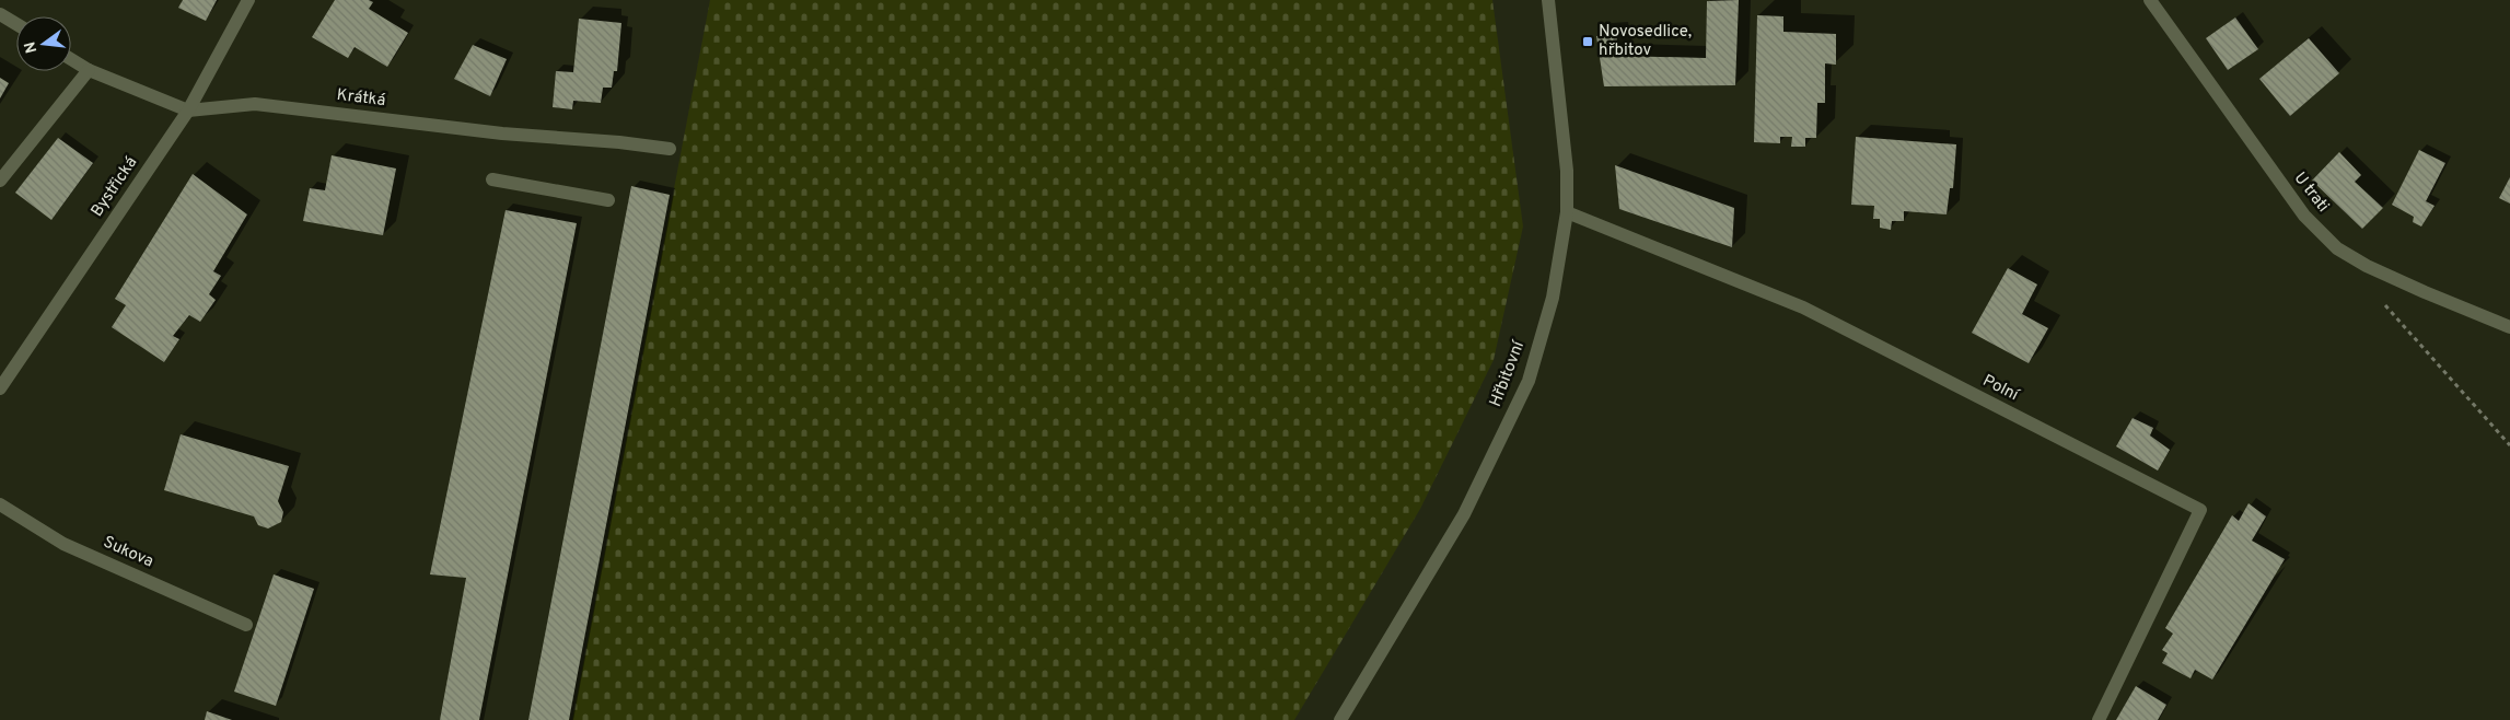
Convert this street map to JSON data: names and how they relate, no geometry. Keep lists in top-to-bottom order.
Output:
{
  "streets": {
    "street": [
      "Krátká",
      "Bystřická",
      "U trati",
      "Hřbitovní",
      "Polní",
      "Sukova"
    ]
  },
  "crossings": [
    ["Krátká", "Bystřická"],
    ["Hřbitovní", "Polní"]
  ],
  "places": {
    "transit": ["Novosedlice, hřbitov"]
  },
  "north": "left"
}
